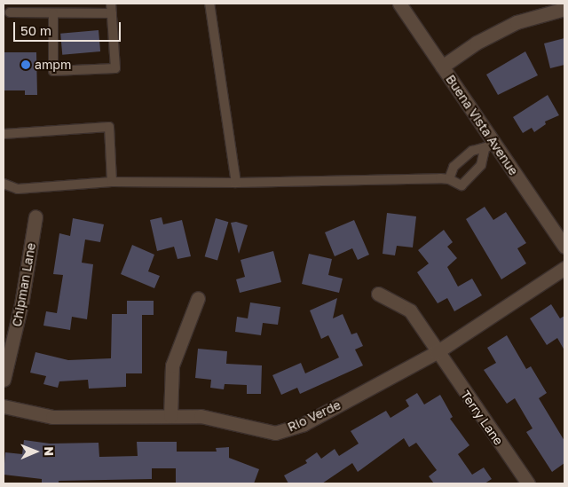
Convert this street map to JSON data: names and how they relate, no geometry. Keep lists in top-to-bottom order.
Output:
{
  "streets": {
    "street": [
      "Buena Vista Avenue",
      "Chipman Lane",
      "Rio Verde",
      "Terry Lane"
    ]
  },
  "crossings": [
    ["Rio Verde", "Terry Lane"]
  ],
  "places": ["ampm"],
  "scale_bar": "50 m",
  "north": "right"
}
